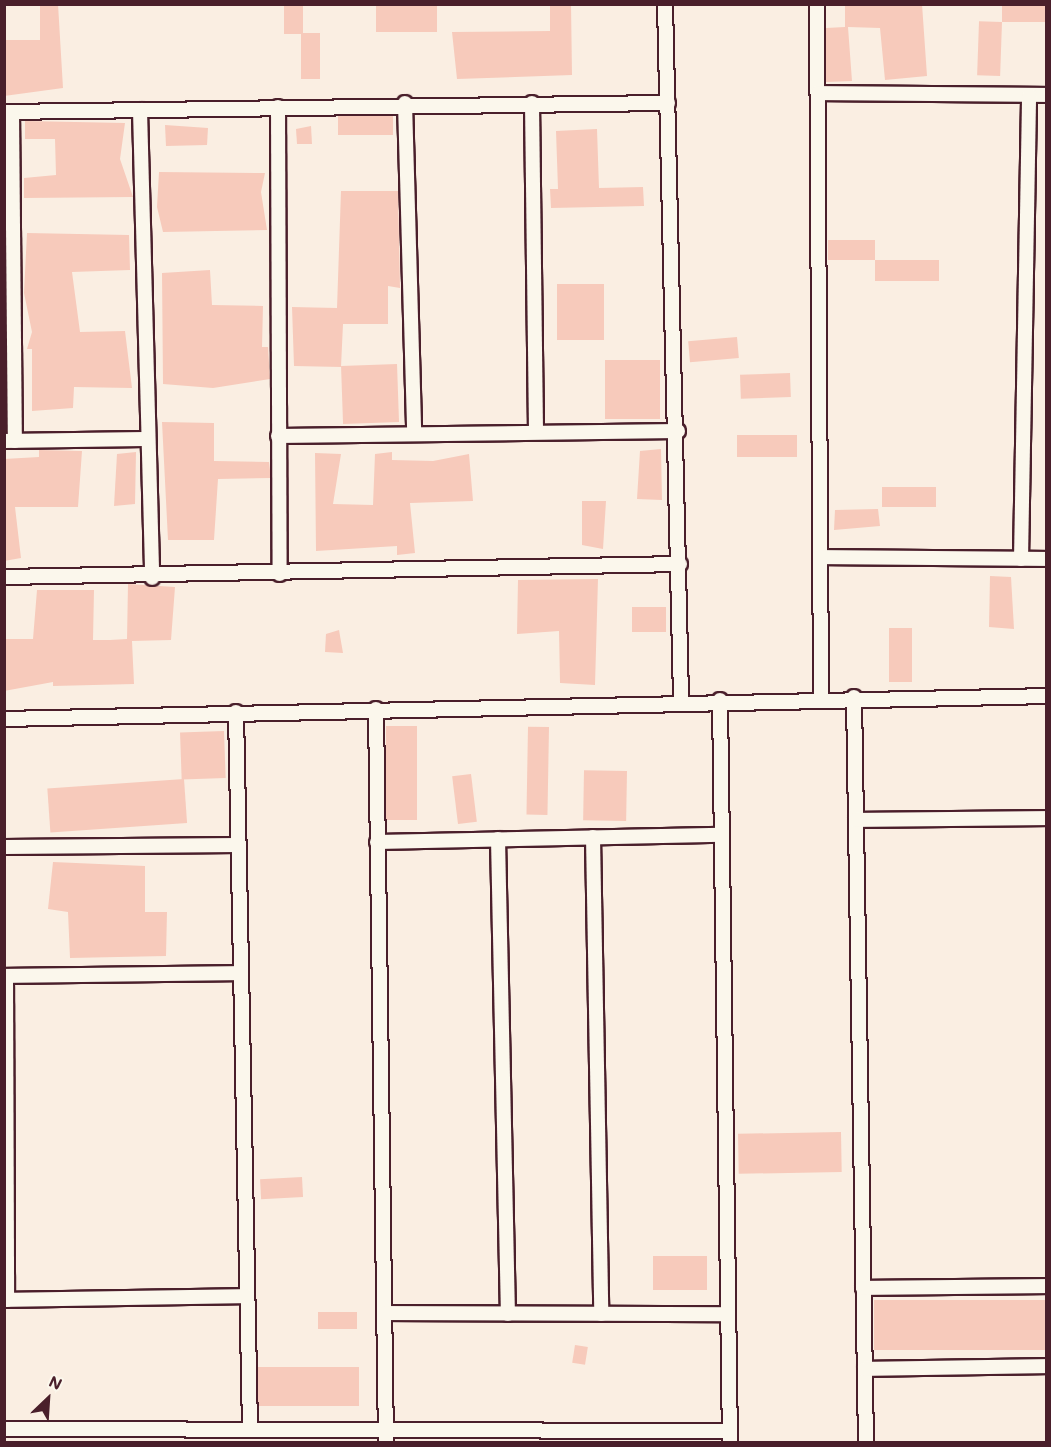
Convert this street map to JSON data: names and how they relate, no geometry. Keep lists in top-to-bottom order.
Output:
{
  "north": "top right"
}
